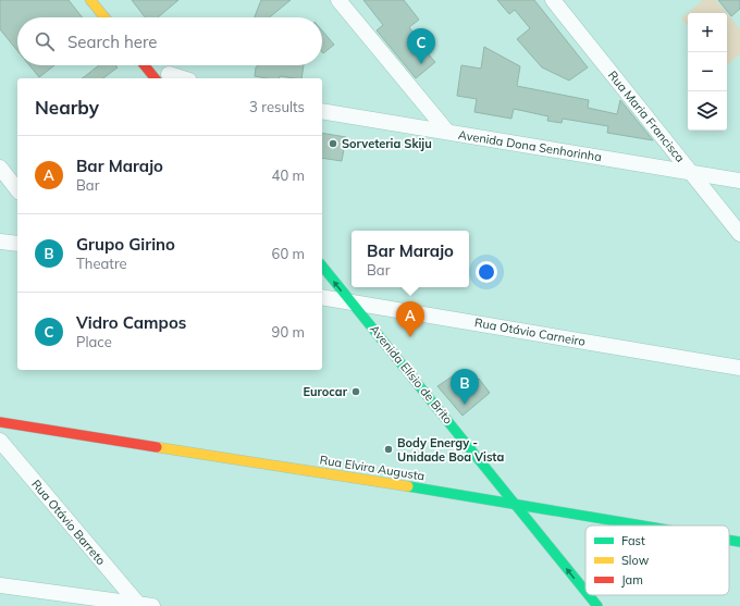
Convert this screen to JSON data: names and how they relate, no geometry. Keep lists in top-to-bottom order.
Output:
{
  "streets": {
    "street": [
      "Rua Maria Francisca",
      "Avenida Dona Senhorinha",
      "Rua Otávio Carneiro",
      "Avenida Elísio de Brito",
      "Rua Elvira Augusta",
      "Rua Otávio Barreto"
    ]
  },
  "crossings": [
    ["Rua Maria Francisca", "Avenida Dona Senhorinha"],
    ["Rua Otávio Carneiro", "Avenida Elísio de Brito"],
    ["Avenida Elísio de Brito", "Rua Elvira Augusta"]
  ],
  "one_way": ["Avenida Elísio de Brito"],
  "places": ["Sorveteria Skiju", "Eurocar", "Body Energy - Unidade Boa Vista"],
  "legend": ["Fast", "Slow", "Jam"],
  "page": {
    "map_buttons": ["+", "−"],
    "search": "Search here",
    "pins": ["C", "A", "B"],
    "heading": ["Nearby", "3 results"],
    "list": [
      {
        "mark": "A",
        "name": "Bar Marajo",
        "note": "Bar",
        "value": "40 m"
      },
      {
        "mark": "B",
        "name": "Grupo Girino",
        "note": "Theatre",
        "value": "60 m"
      },
      {
        "mark": "C",
        "name": "Vidro Campos",
        "note": "Place",
        "value": "90 m"
      }
    ],
    "popup": ["Bar Marajo", "Bar"]
  }
}
